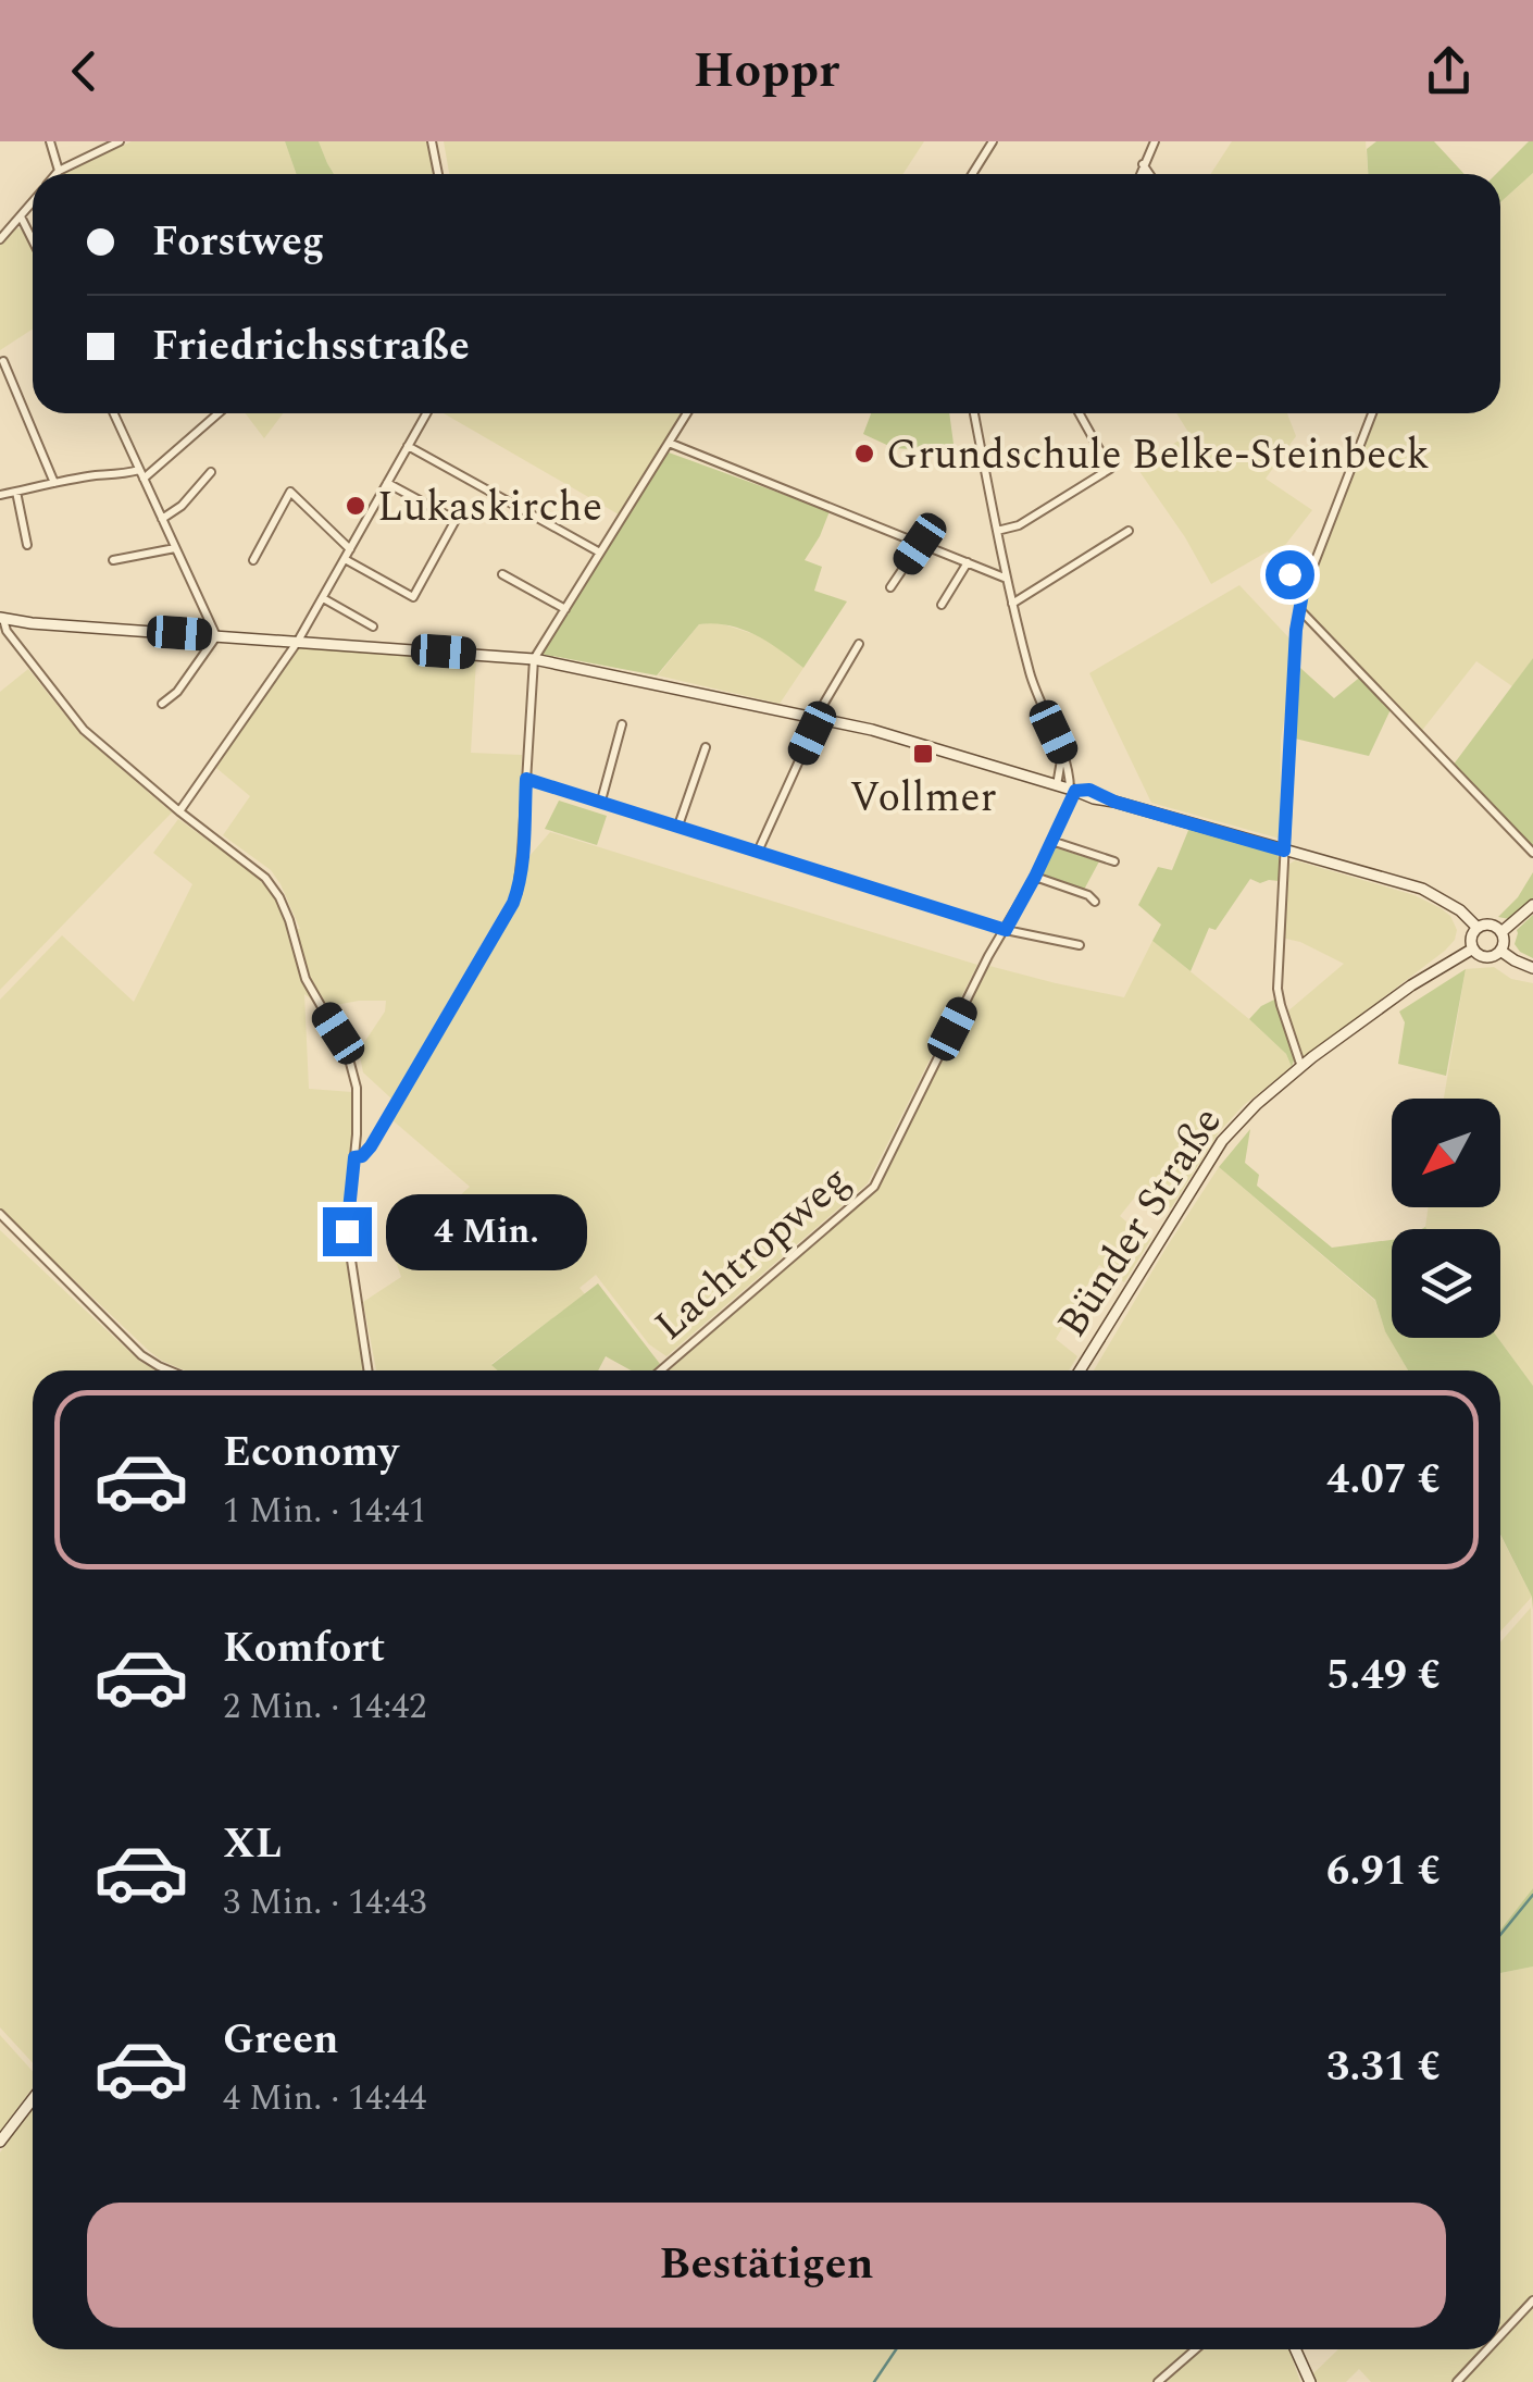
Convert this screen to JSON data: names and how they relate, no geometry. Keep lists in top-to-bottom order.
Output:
{
  "streets": {
    "street": ["Bünder Straße", "Lachtropweg"]
  },
  "places": {
    "other": ["Grundschule Belke-Steinbeck", "Lukaskirche"],
    "transit": ["Vollmer"]
  },
  "north": "bottom left",
  "page": {
    "header": "Hoppr",
    "banner": ["Forstweg", "Friedrichsstraße"],
    "bubble": "4 Min.",
    "list": [
      {
        "name": "Economy",
        "note": "1 Min. · 14:41",
        "value": "4.07 €"
      },
      {
        "name": "Komfort",
        "note": "2 Min. · 14:42",
        "value": "5.49 €"
      },
      {
        "name": "XL",
        "note": "3 Min. · 14:43",
        "value": "6.91 €"
      },
      {
        "name": "Green",
        "note": "4 Min. · 14:44",
        "value": "3.31 €"
      }
    ],
    "buttons": "Bestätigen"
  }
}
